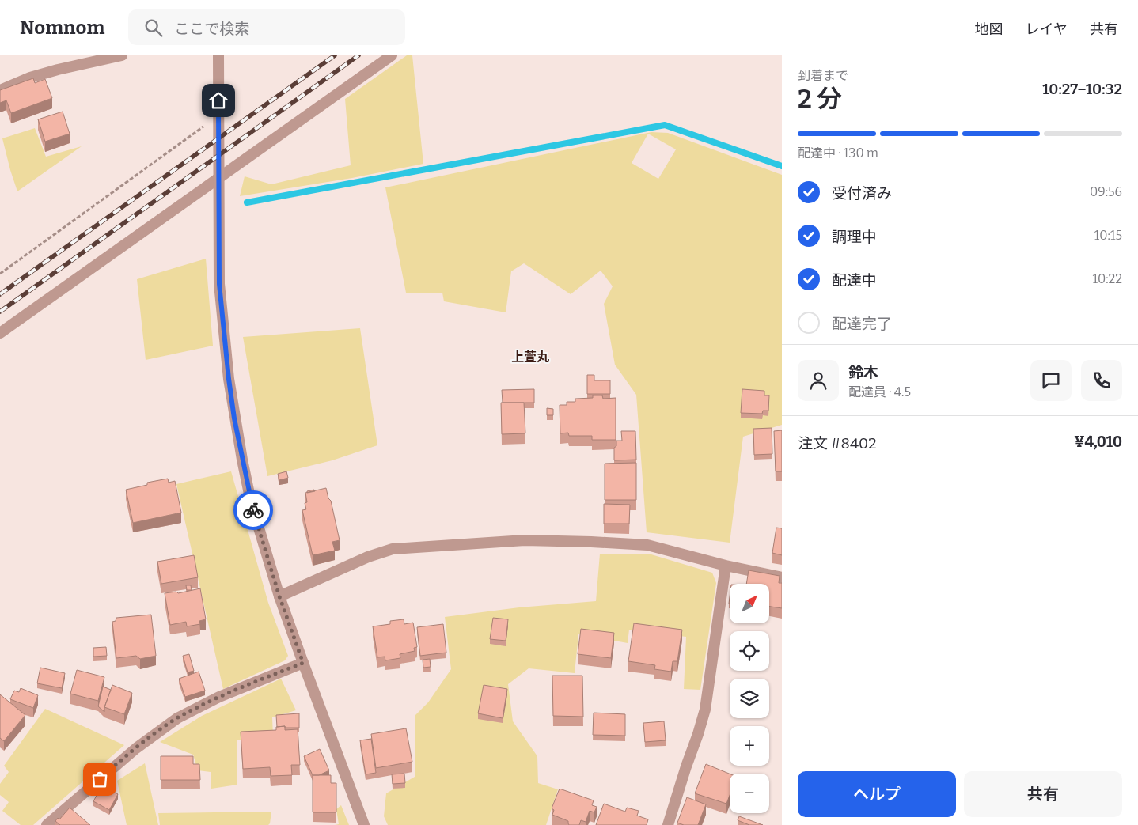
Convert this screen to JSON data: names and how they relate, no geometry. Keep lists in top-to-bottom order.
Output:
{
  "districts": ["上萱丸"],
  "north": "top right",
  "page": {
    "header": "Nomnom",
    "search": "ここで検索",
    "nav": ["地図", "レイヤ", "共有"],
    "heading": ["2 分", "到着まで", "10:27–10:32"],
    "panel": [
      "鈴木",
      "配達員 · 4.5",
      "注文 #8402",
      "¥4,010"
    ],
    "bar": "配達中 · 130 m",
    "list": [
      ["受付済み", "09:56"],
      ["調理中", "10:15"],
      ["配達中", "10:22"],
      "配達完了"
    ],
    "map_buttons": ["+", "−"],
    "buttons": ["ヘルプ", "共有"]
  }
}
